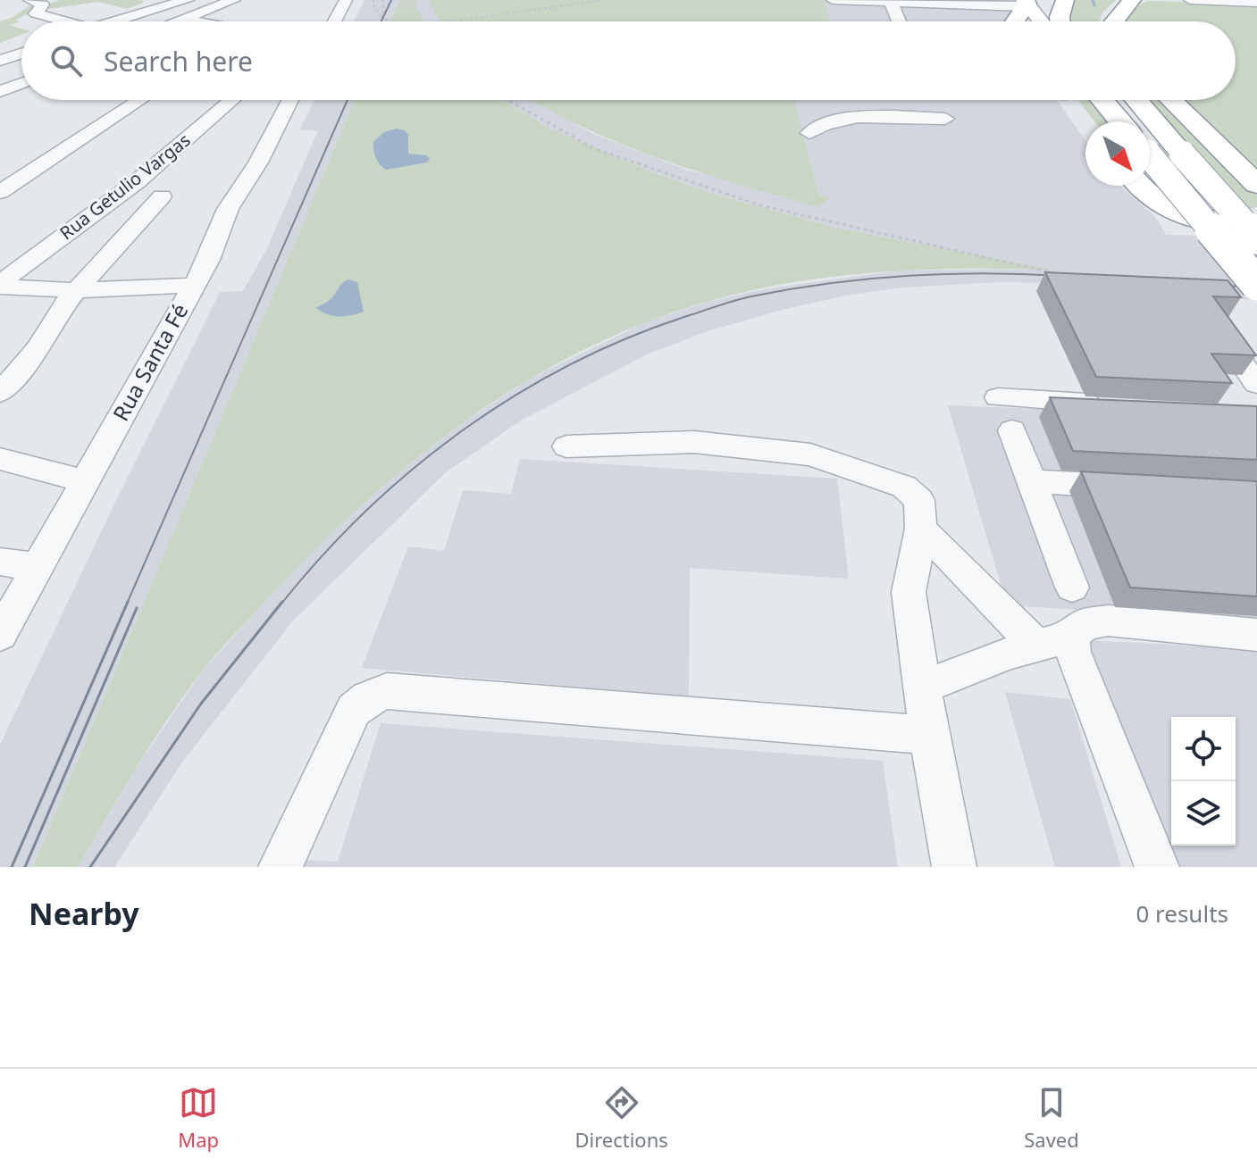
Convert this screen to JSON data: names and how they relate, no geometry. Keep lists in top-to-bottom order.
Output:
{
  "streets": {
    "street": ["Rua Getulio Vargas", "Rua Santa Fé"]
  },
  "north": "bottom right",
  "page": {
    "search": "Search here",
    "heading": ["Nearby", "0 results"],
    "nav": ["Map", "Directions", "Saved"]
  }
}
